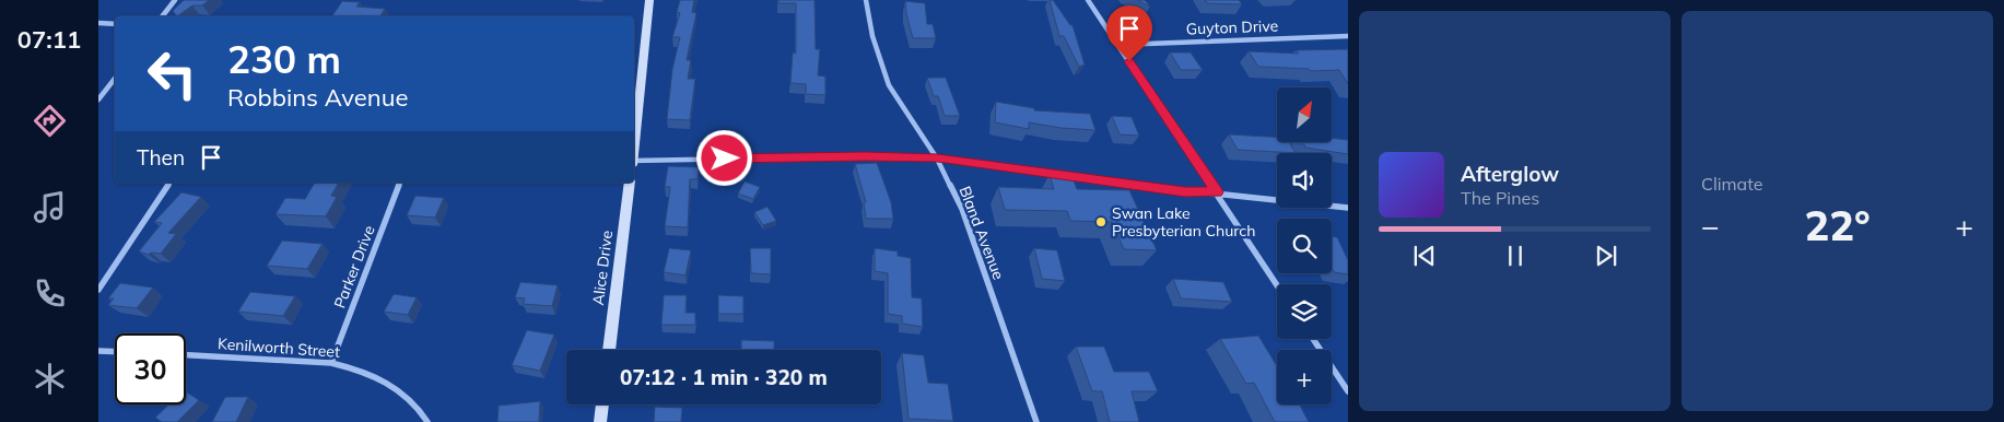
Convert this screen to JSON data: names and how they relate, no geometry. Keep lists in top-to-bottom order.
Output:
{
  "streets": {
    "main road": ["Alice Drive"],
    "street": [
      "Guyton Drive",
      "Bland Avenue",
      "Parker Drive",
      "Kenilworth Street"
    ]
  },
  "crossings": [
    ["Parker Drive", "Kenilworth Street"]
  ],
  "places": ["Swan Lake Presbyterian Church"],
  "north": "top right",
  "page": {
    "tabs": "07:11",
    "tile": "Climate",
    "turn": ["230 m", "Robbins Avenue"],
    "map_buttons": "+",
    "then": "Then",
    "song": ["Afterglow", "The Pines"],
    "heat": ["−", "22°", "+"],
    "limit": "30",
    "trip": "07:12 · 1 min · 320 m"
  }
}
